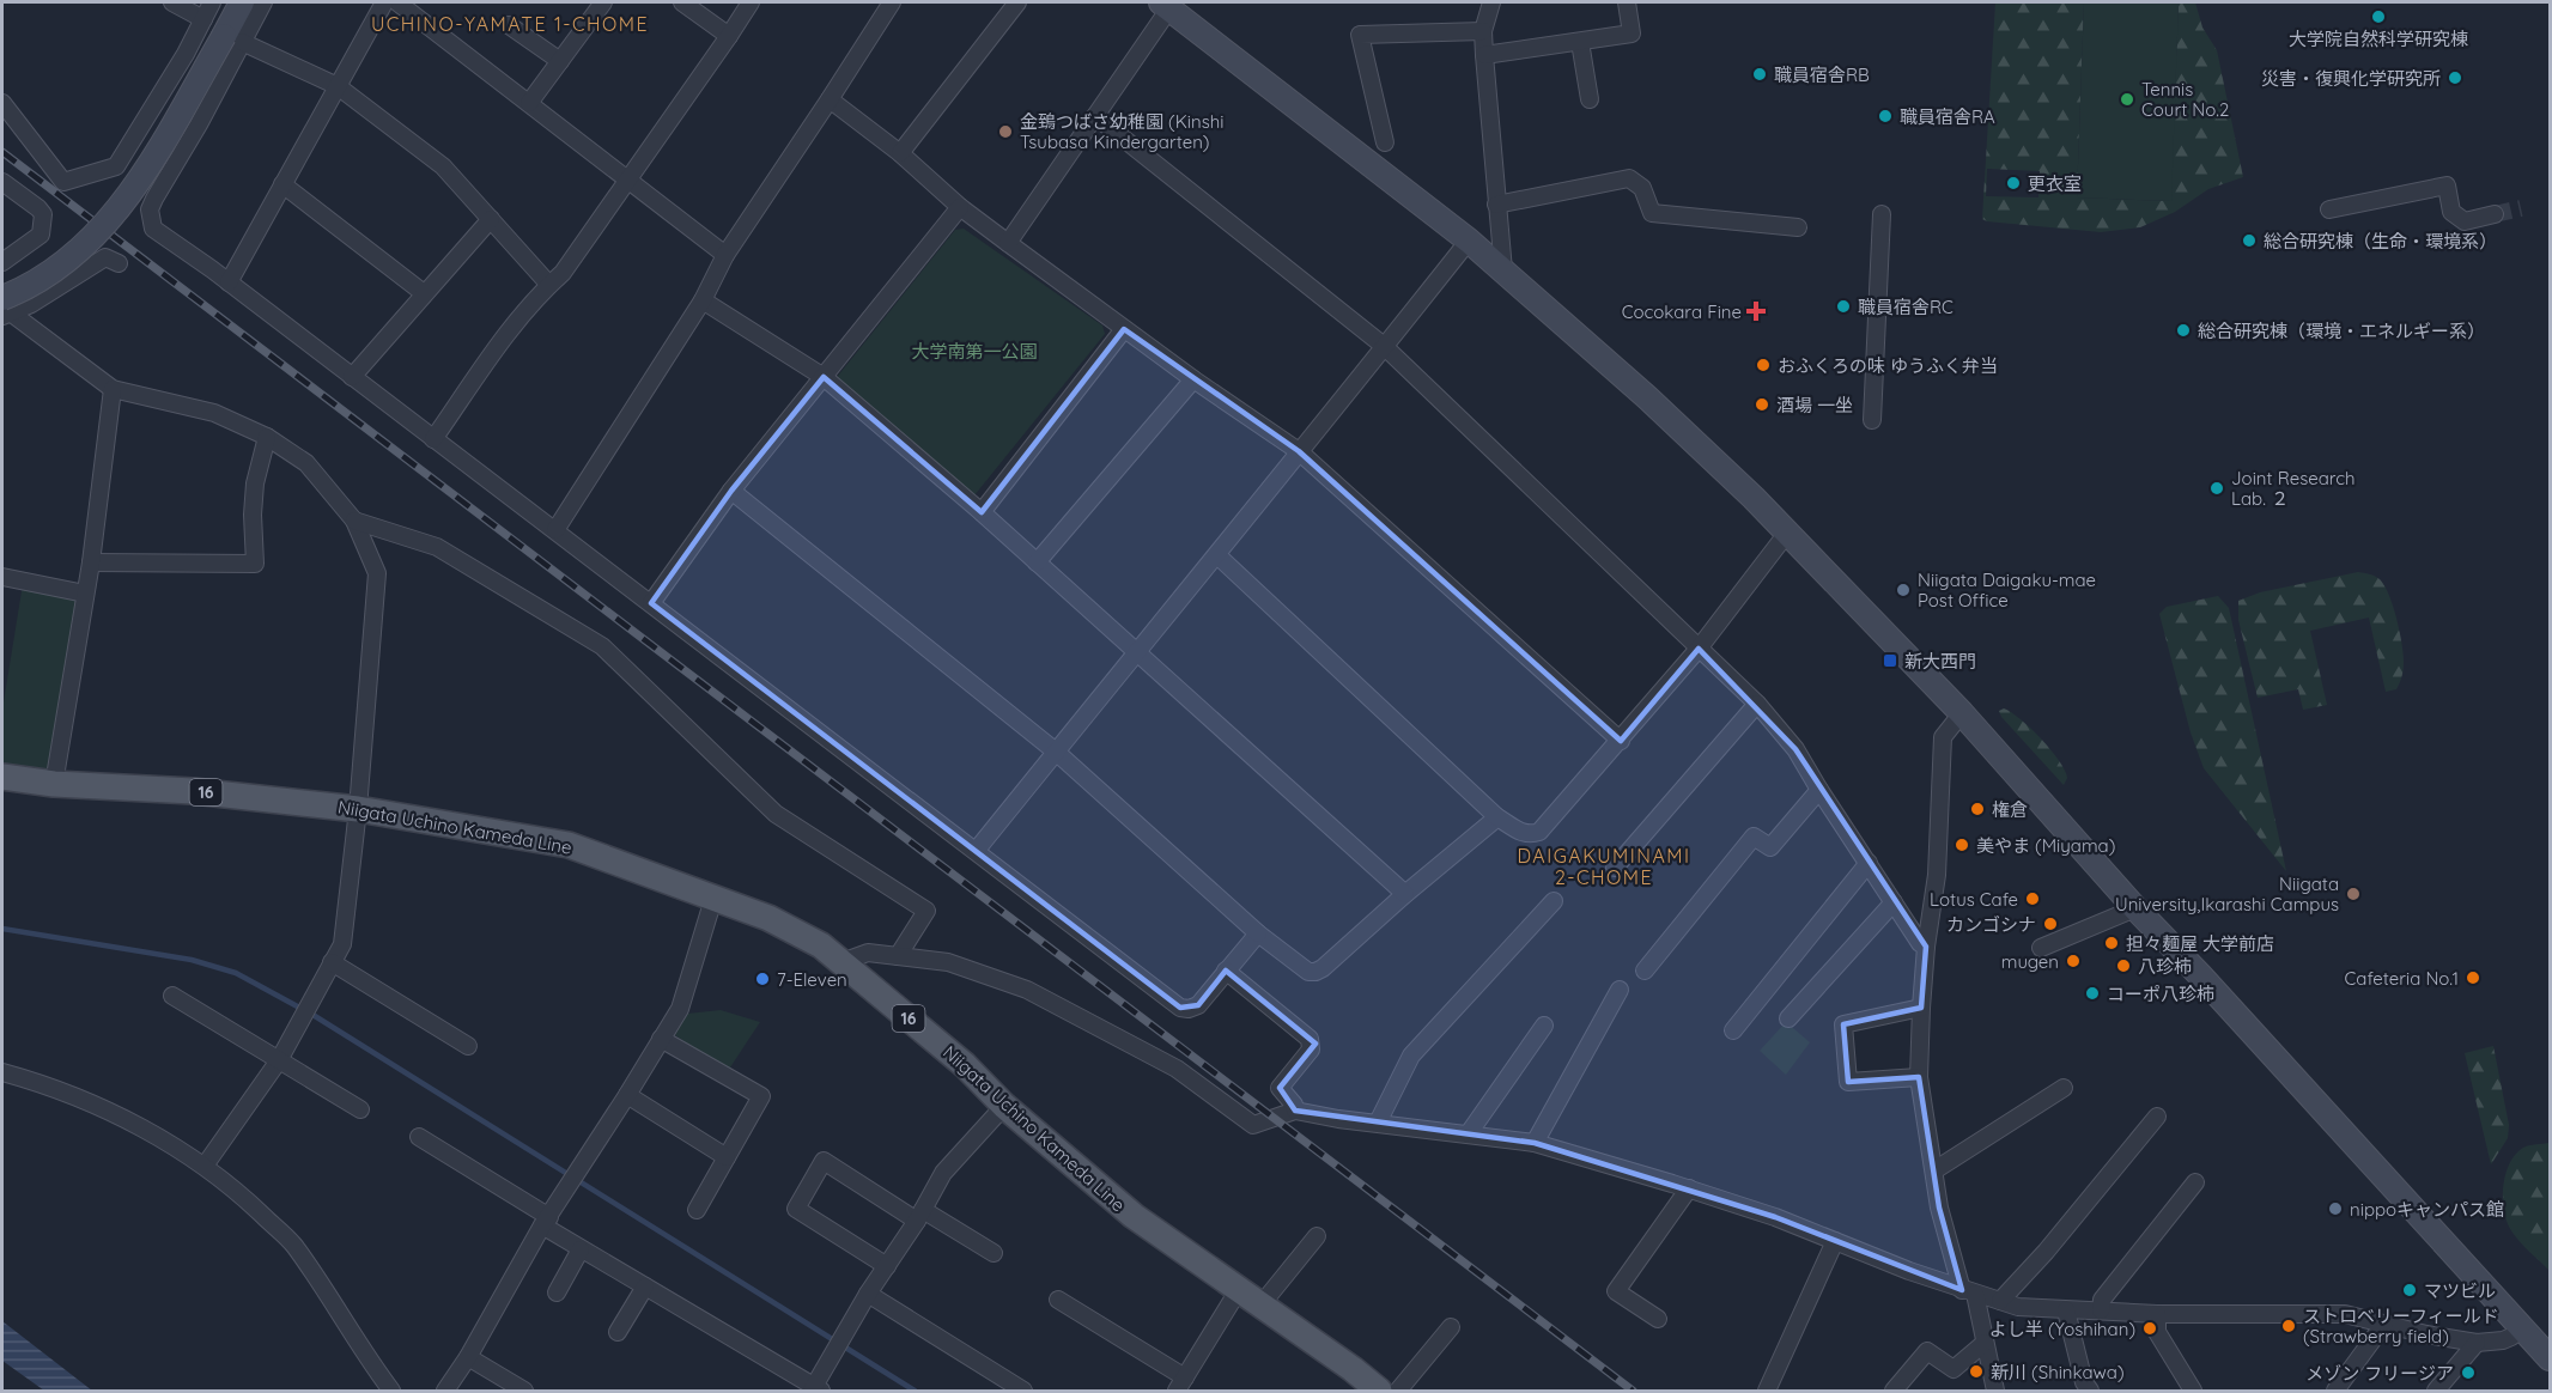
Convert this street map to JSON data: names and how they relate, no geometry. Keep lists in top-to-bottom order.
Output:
{
  "streets": {
    "main road": ["16", "Niigata Uchino Kameda Line"]
  },
  "districts": ["UCHINO-YAMATE 1-CHOME", "DAIGAKUMINAMI 2-CHOME"],
  "parks": ["大学南第一公園"],
  "places": {
    "other": [
      "大学院自然科学研究棟",
      "職員宿舎RB",
      "災害・復興化学研究所",
      "Tennis Court No.2",
      "職員宿舎RA",
      "金鵄つばさ幼稚園 (Kinshi Tsubasa Kindergarten)",
      "更衣室",
      "総合研究棟（生命・環境系）",
      "職員宿舎RC",
      "総合研究棟（環境・エネルギー系）",
      "おふくろの味 ゆうふく弁当",
      "酒場 一坐",
      "Joint Research Lab. ２",
      "Niigata Daigaku-mae Post Office",
      "権倉",
      "美やま (Miyama)",
      "Niigata University,Ikarashi Campus",
      "Lotus Cafe",
      "カンゴシナ",
      "担々麺屋 大学前店",
      "mugen",
      "八珍柿",
      "Cafeteria No.1",
      "7-Eleven",
      "コーポ八珍柿",
      "nippoキャンパス館",
      "マツビル",
      "ストロベリーフィールド (Strawberry field)",
      "よし半 (Yoshihan)",
      "新川 (Shinkawa)",
      "メゾン フリージア"
    ],
    "health": ["Cocokara Fine"],
    "transit": ["新大西門"]
  }
}
